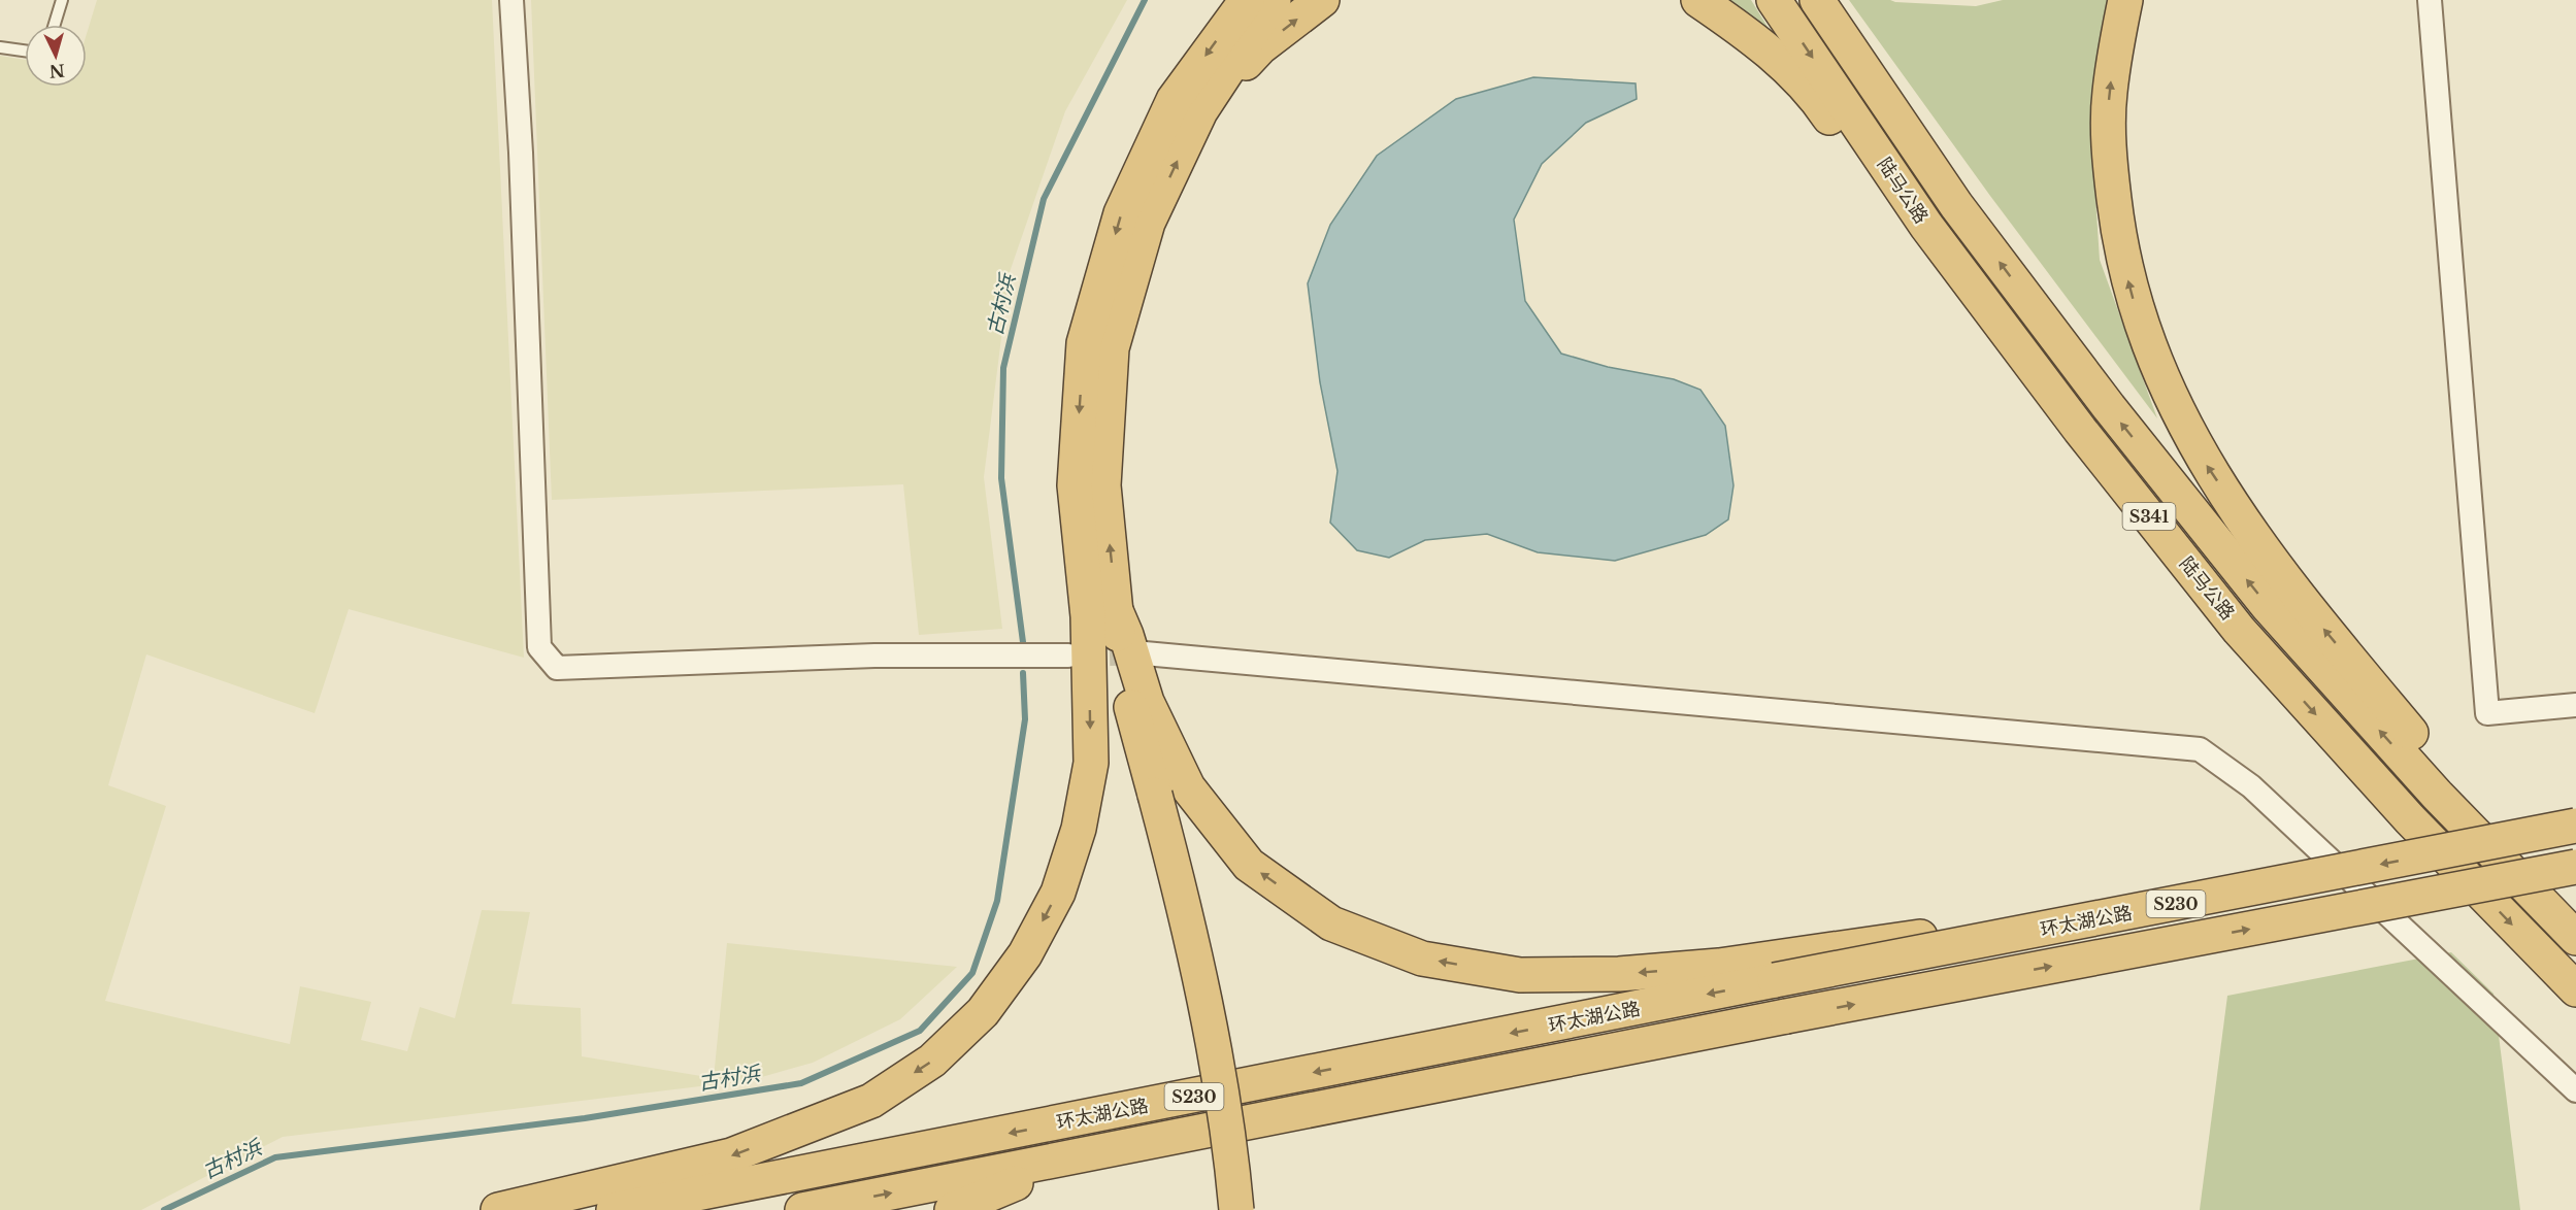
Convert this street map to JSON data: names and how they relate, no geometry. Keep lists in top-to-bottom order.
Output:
{
  "streets": {
    "highway": [
      "陆马公路",
      "S341",
      "S230",
      "环太湖公路"
    ]
  },
  "water": ["古村浜"],
  "north": "bottom"
}
